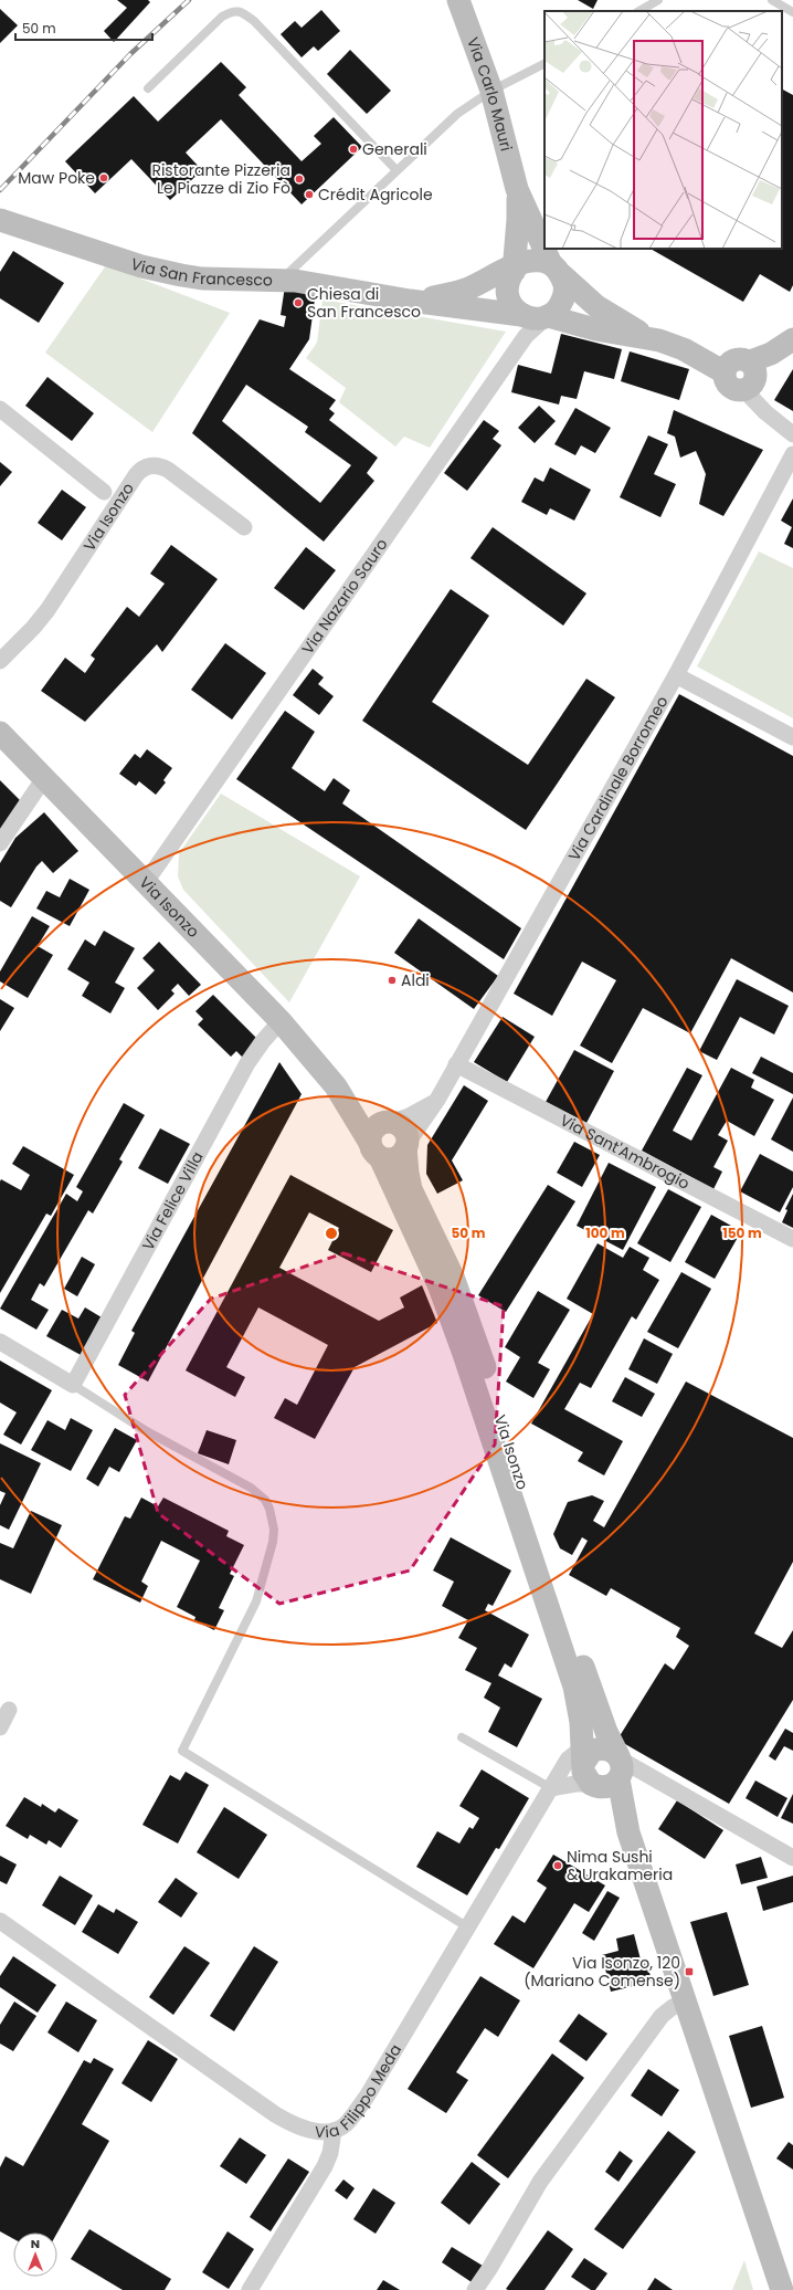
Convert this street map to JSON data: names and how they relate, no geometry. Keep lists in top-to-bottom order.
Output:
{
  "streets": {
    "street": [
      "Via Carlo Mauri",
      "Via San Francesco",
      "Via Isonzo",
      "Via Nazario Sauro",
      "Via Cardinale Borromeo",
      "Via Sant'Ambrogio",
      "Via Felice Villa",
      "Via Filippo Meda"
    ]
  },
  "crossings": [
    ["Via Carlo Mauri", "Via San Francesco"],
    ["Via Carlo Mauri", "Via Nazario Sauro"],
    ["Via San Francesco", "Via Nazario Sauro"],
    ["Via Isonzo", "Via Nazario Sauro"],
    ["Via Isonzo", "Via Cardinale Borromeo"],
    ["Via Isonzo", "Via Felice Villa"],
    ["Via Isonzo", "Via Filippo Meda"],
    ["Via Cardinale Borromeo", "Via Sant'Ambrogio"]
  ],
  "places": {
    "other": [
      "Generali",
      "Maw Poke",
      "Ristorante Pizzeria Le Piazze di Zio Fò",
      "Crédit Agricole",
      "Chiesa di San Francesco",
      "Aldi",
      "Nima Sushi & Urakameria"
    ],
    "transit": ["Via Isonzo, 120 (Mariano Comense)"]
  },
  "scale_bar": "50 m",
  "north": "top",
  "rings": ["50 m", "100 m", "150 m"]
}
